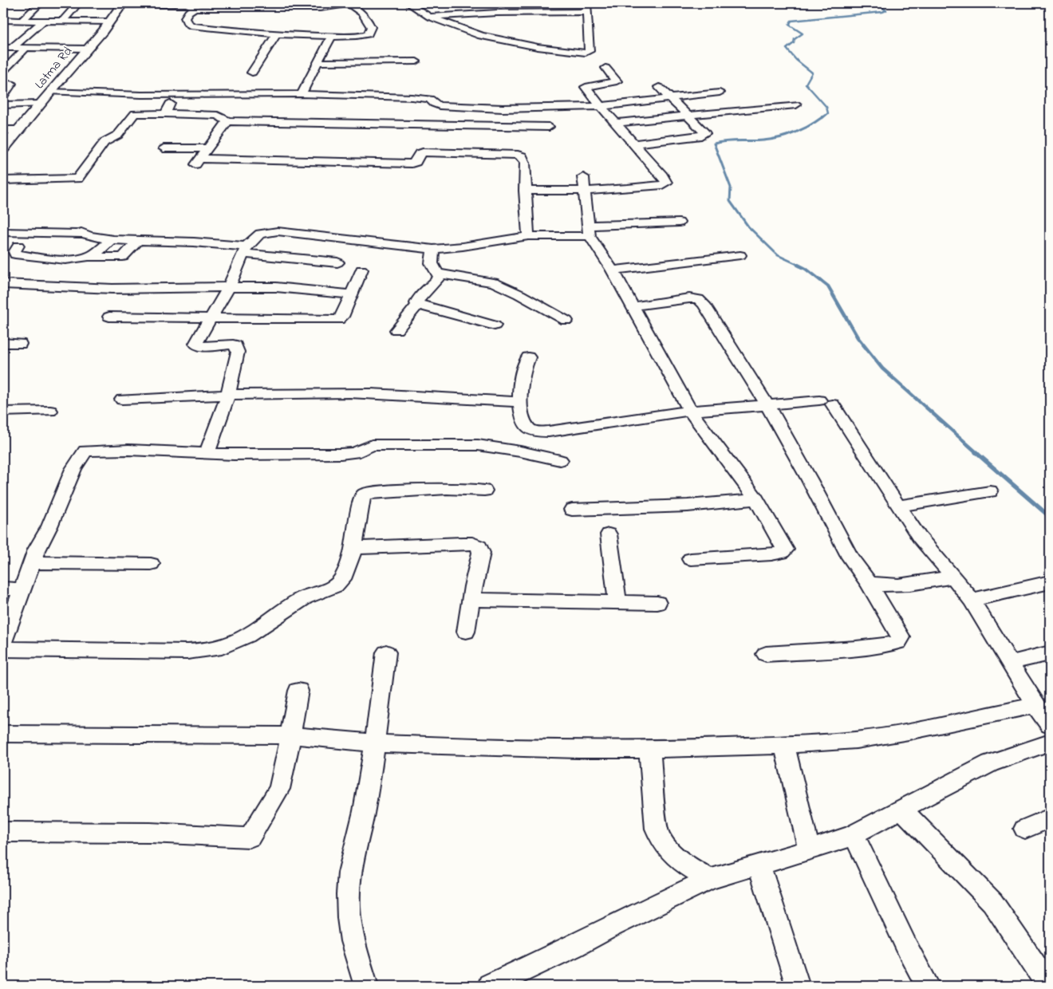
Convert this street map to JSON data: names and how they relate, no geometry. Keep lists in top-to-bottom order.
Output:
{
  "streets": {
    "street": ["Latma Rd"]
  }
}
